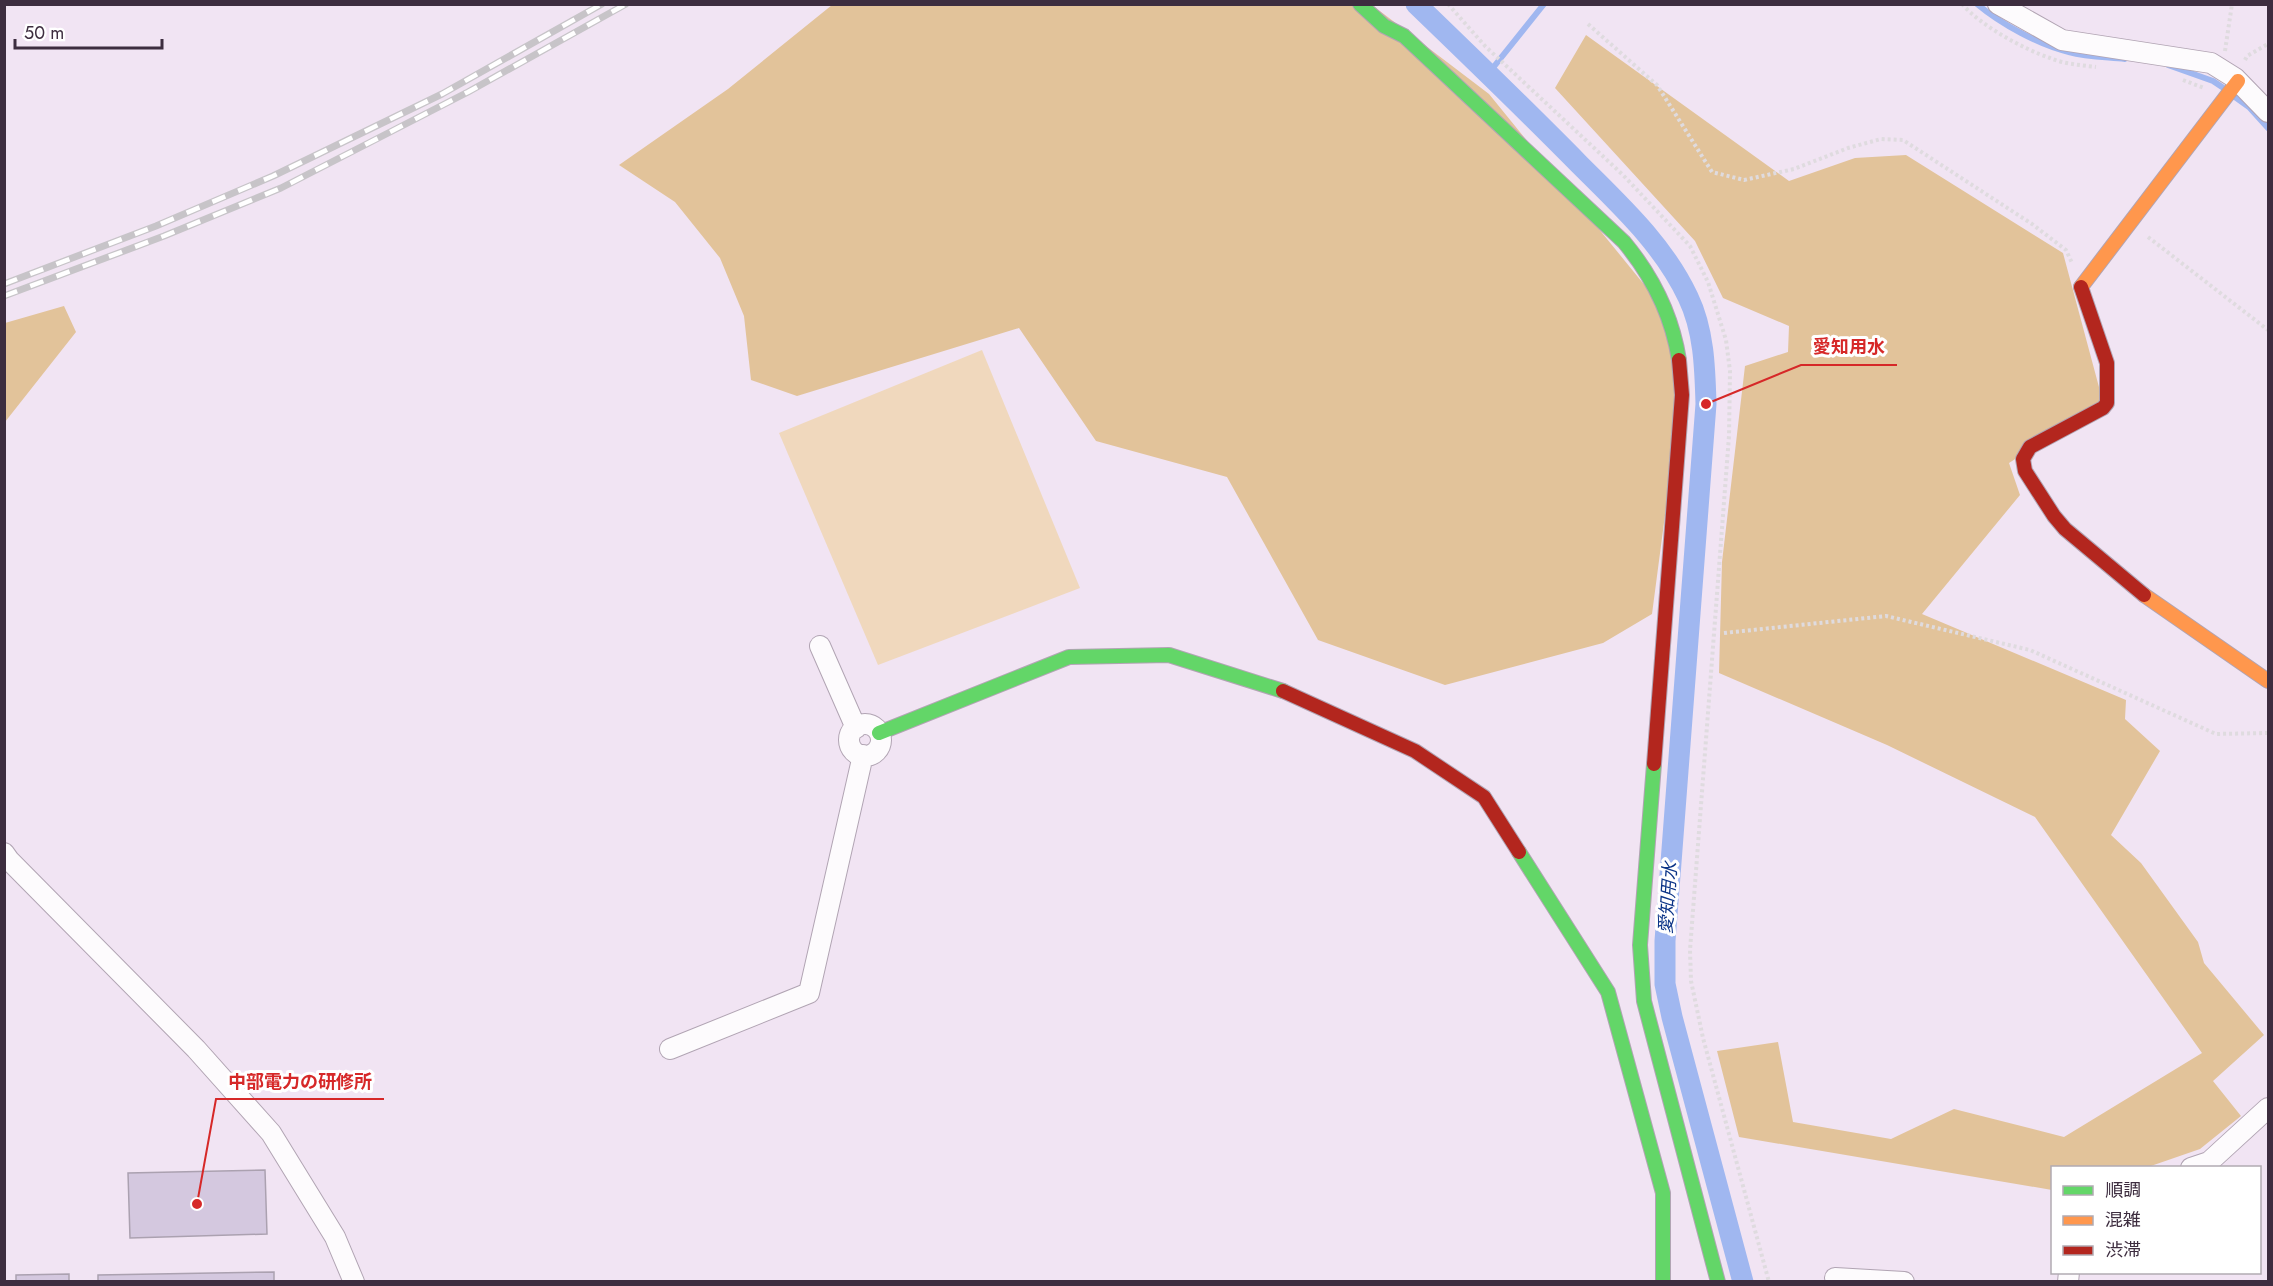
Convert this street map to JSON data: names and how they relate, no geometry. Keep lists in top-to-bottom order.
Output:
{
  "water": ["愛知用水"],
  "places": ["愛知用水", "中部電力の研修所"],
  "legend": ["順調", "混雑", "渋滞"],
  "scale_bar": "50 m"
}
